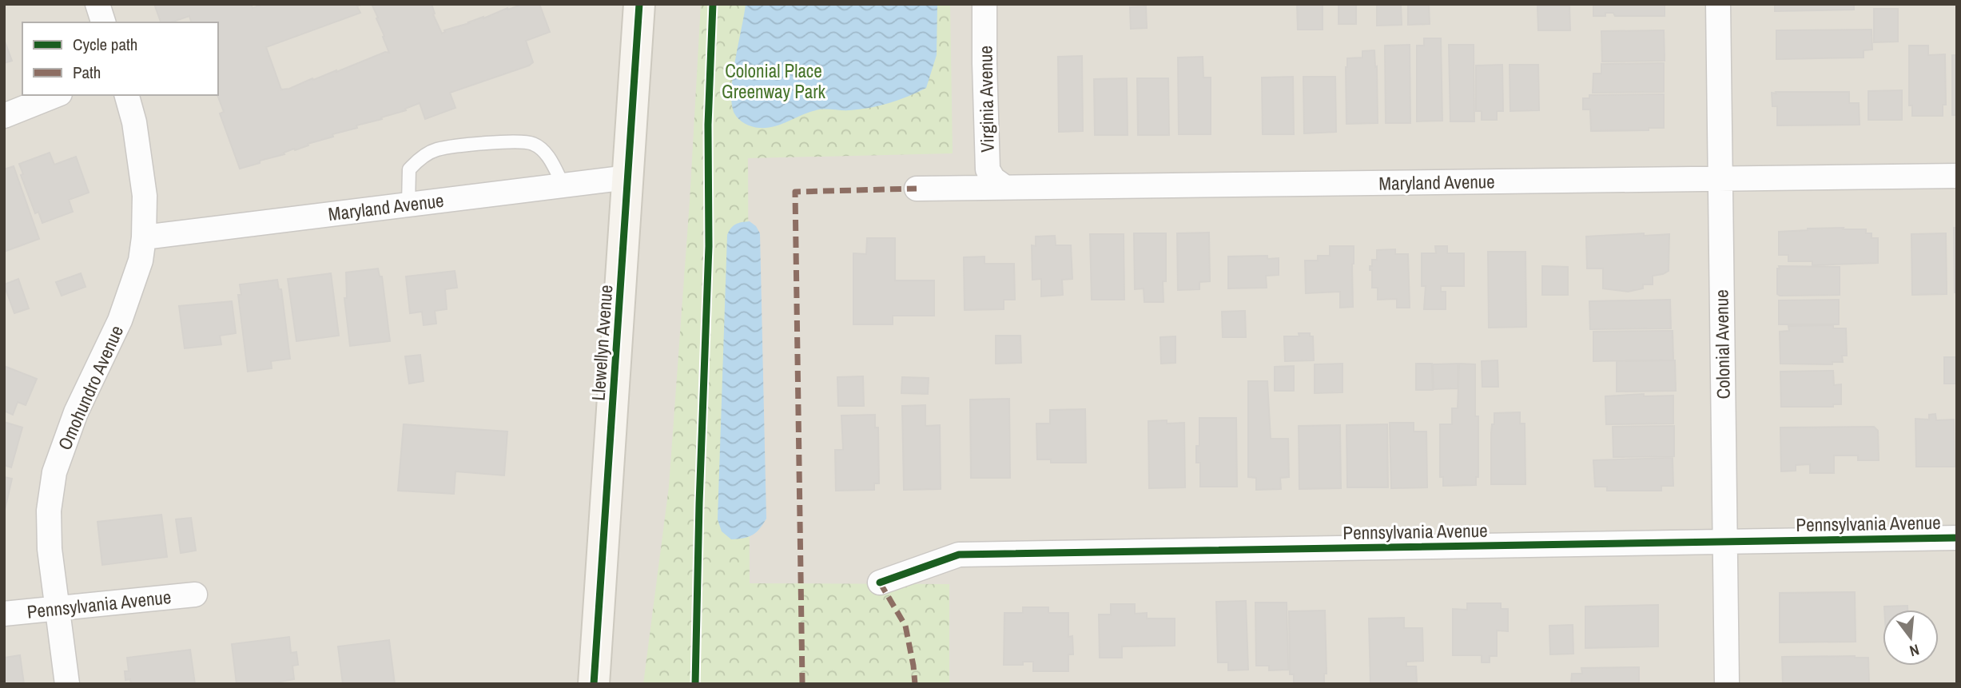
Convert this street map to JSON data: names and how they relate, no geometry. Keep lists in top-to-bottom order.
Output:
{
  "streets": {
    "street": [
      "Virginia Avenue",
      "Maryland Avenue",
      "Llewellyn Avenue",
      "Colonial Avenue",
      "Omohundro Avenue",
      "Pennsylvania Avenue"
    ]
  },
  "crossings": [
    ["Virginia Avenue", "Maryland Avenue"],
    ["Maryland Avenue", "Llewellyn Avenue"],
    ["Maryland Avenue", "Colonial Avenue"],
    ["Maryland Avenue", "Omohundro Avenue"],
    ["Colonial Avenue", "Pennsylvania Avenue"],
    ["Omohundro Avenue", "Pennsylvania Avenue"]
  ],
  "parks": ["Colonial Place Greenway Park"],
  "legend": ["Cycle path", "Path"],
  "north": "bottom"
}
